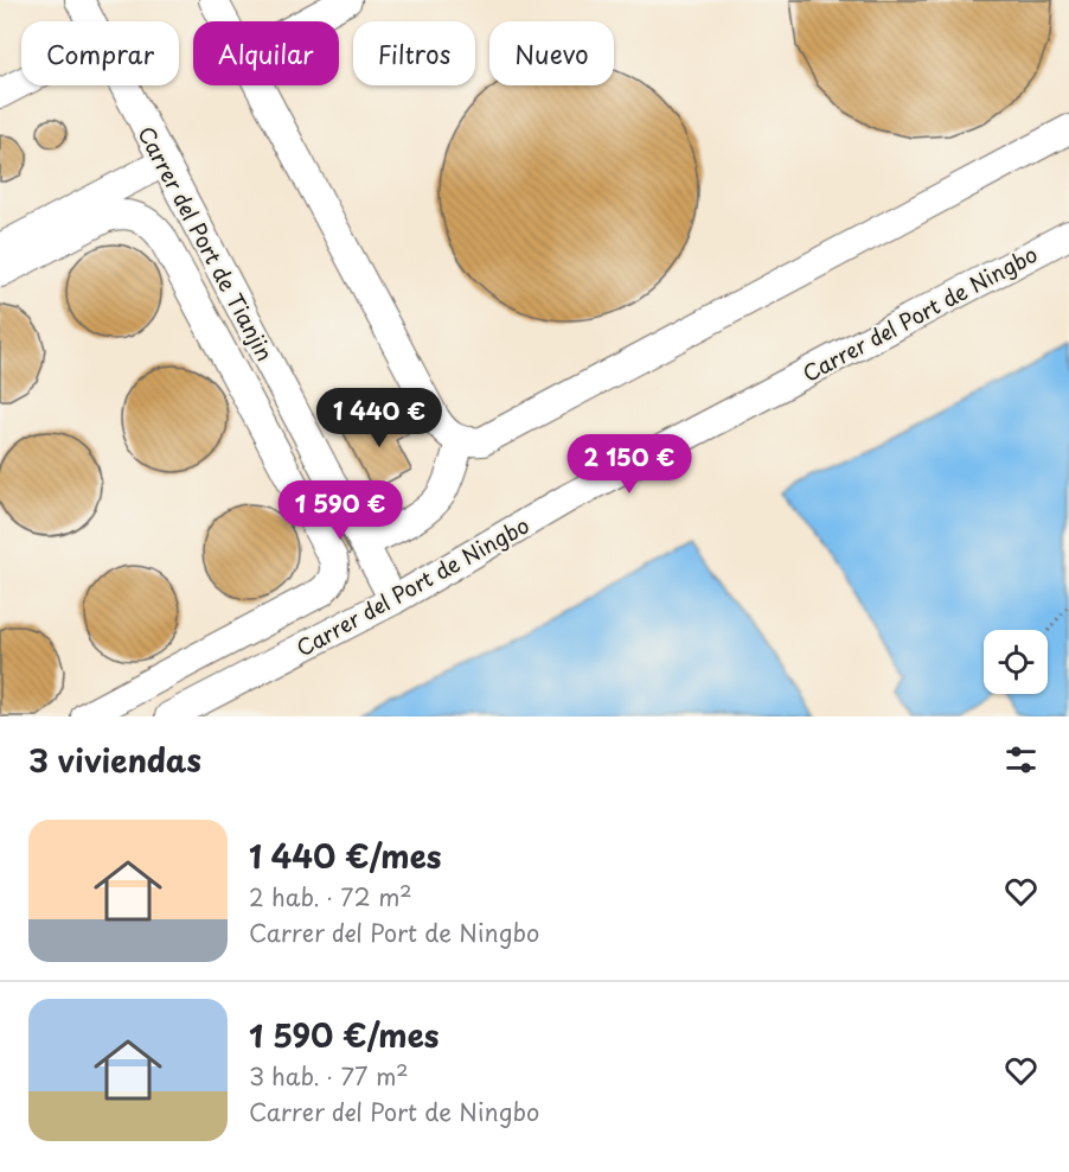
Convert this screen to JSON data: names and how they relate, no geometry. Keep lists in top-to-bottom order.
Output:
{
  "streets": {
    "street": ["Carrer del Port de Tianjin", "Carrer del Port de Ningbo"]
  },
  "crossings": [
    ["Carrer del Port de Tianjin", "Carrer del Port de Ningbo"]
  ],
  "page": {
    "chip": [
      "Comprar",
      "Alquilar",
      "Filtros",
      "Nuevo"
    ],
    "price": ["1 440 €", "2 150 €", "1 590 €"],
    "heading": "3 viviendas",
    "list": [
      {
        "name": "1 440 €/mes",
        "note": "2 hab. · 72 m² · Carrer del Port de Ningbo"
      },
      {
        "name": "1 590 €/mes",
        "note": "3 hab. · 77 m² · Carrer del Port de Ningbo"
      }
    ]
  }
}
